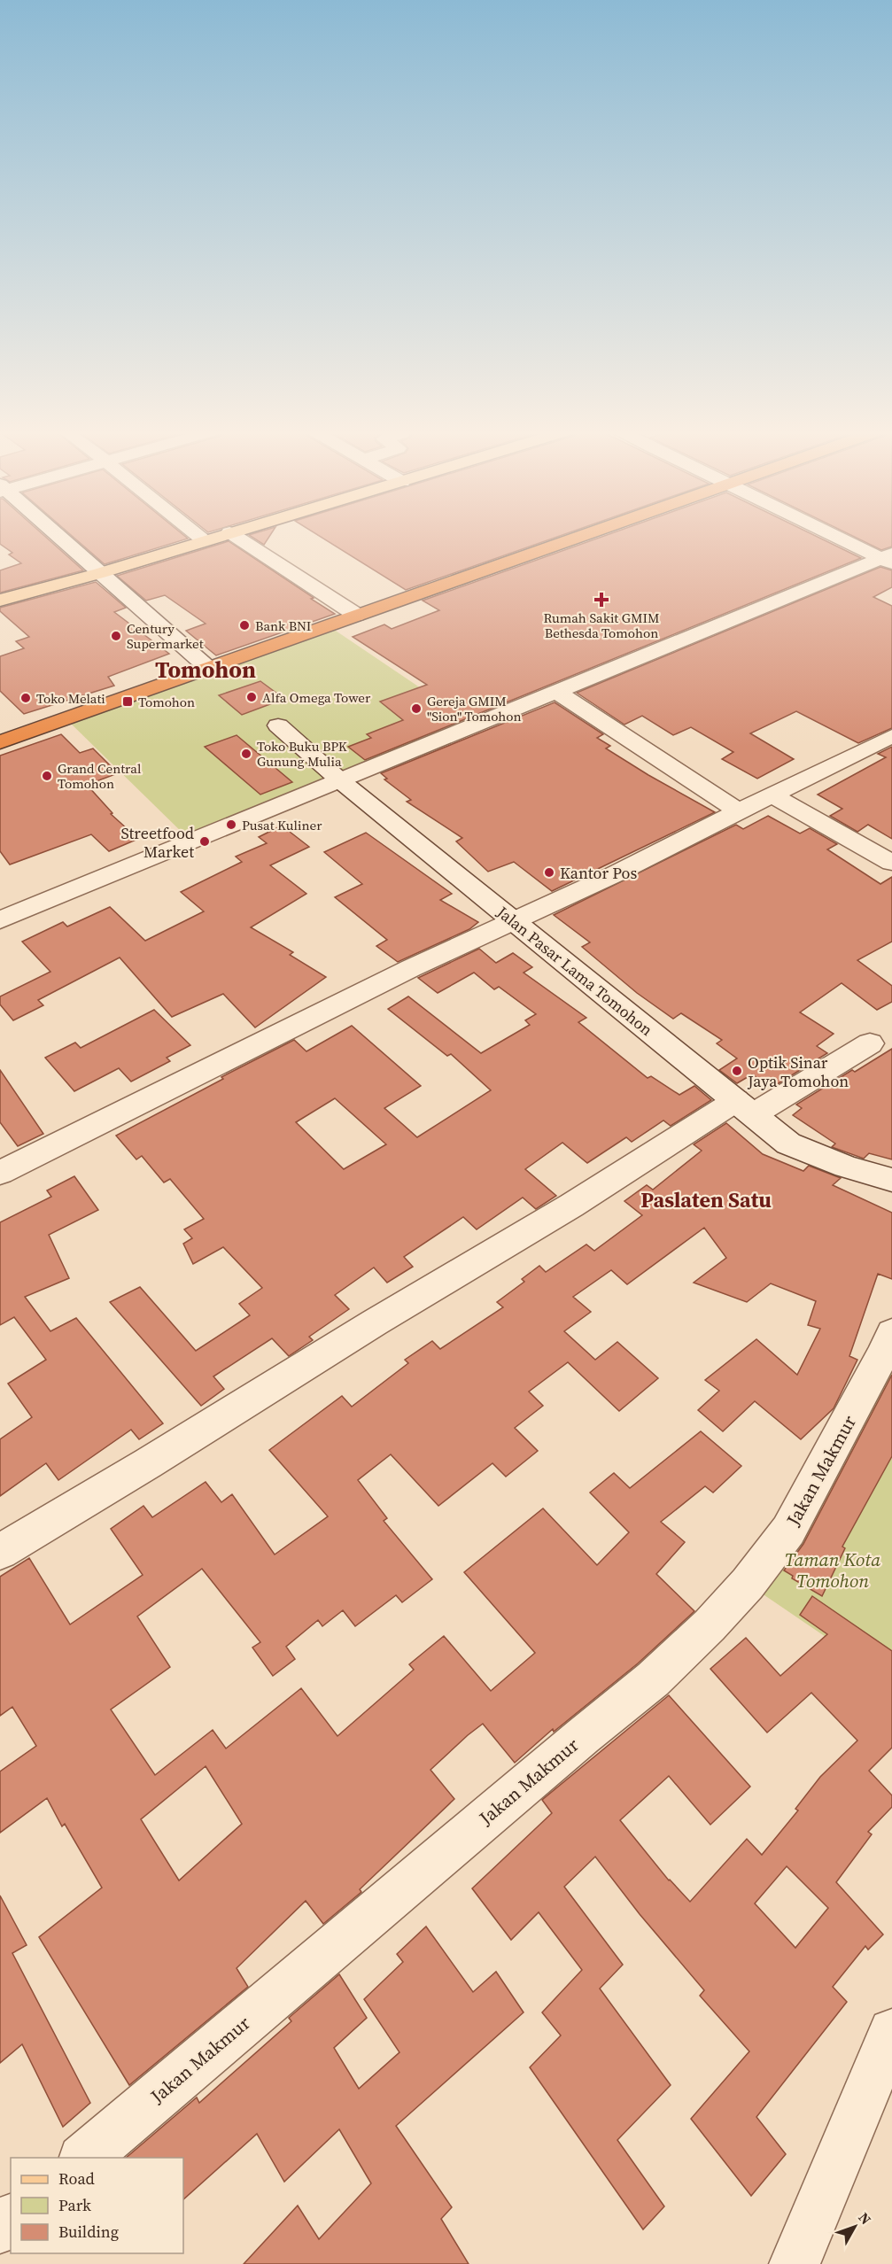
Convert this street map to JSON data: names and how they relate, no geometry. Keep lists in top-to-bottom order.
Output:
{
  "streets": {
    "street": ["Jalan Pasar Lama Tomohon", "Jakan Makmur"]
  },
  "districts": ["Tomohon", "Paslaten Satu"],
  "parks": ["Taman Kota Tomohon"],
  "places": {
    "health": ["Rumah Sakit GMIM Bethesda Tomohon"],
    "other": [
      "Bank BNI",
      "Century Supermarket",
      "Alfa Omega Tower",
      "Toko Melati",
      "Gereja GMIM \"Sion\" Tomohon",
      "Toko Buku BPK Gunung Mulia",
      "Grand Central Tomohon",
      "Pusat Kuliner",
      "Streetfood Market",
      "Kantor Pos",
      "Optik Sinar Jaya Tomohon"
    ],
    "transit": ["Tomohon"]
  },
  "legend": ["Road", "Park", "Building"],
  "north": "top right"
}
